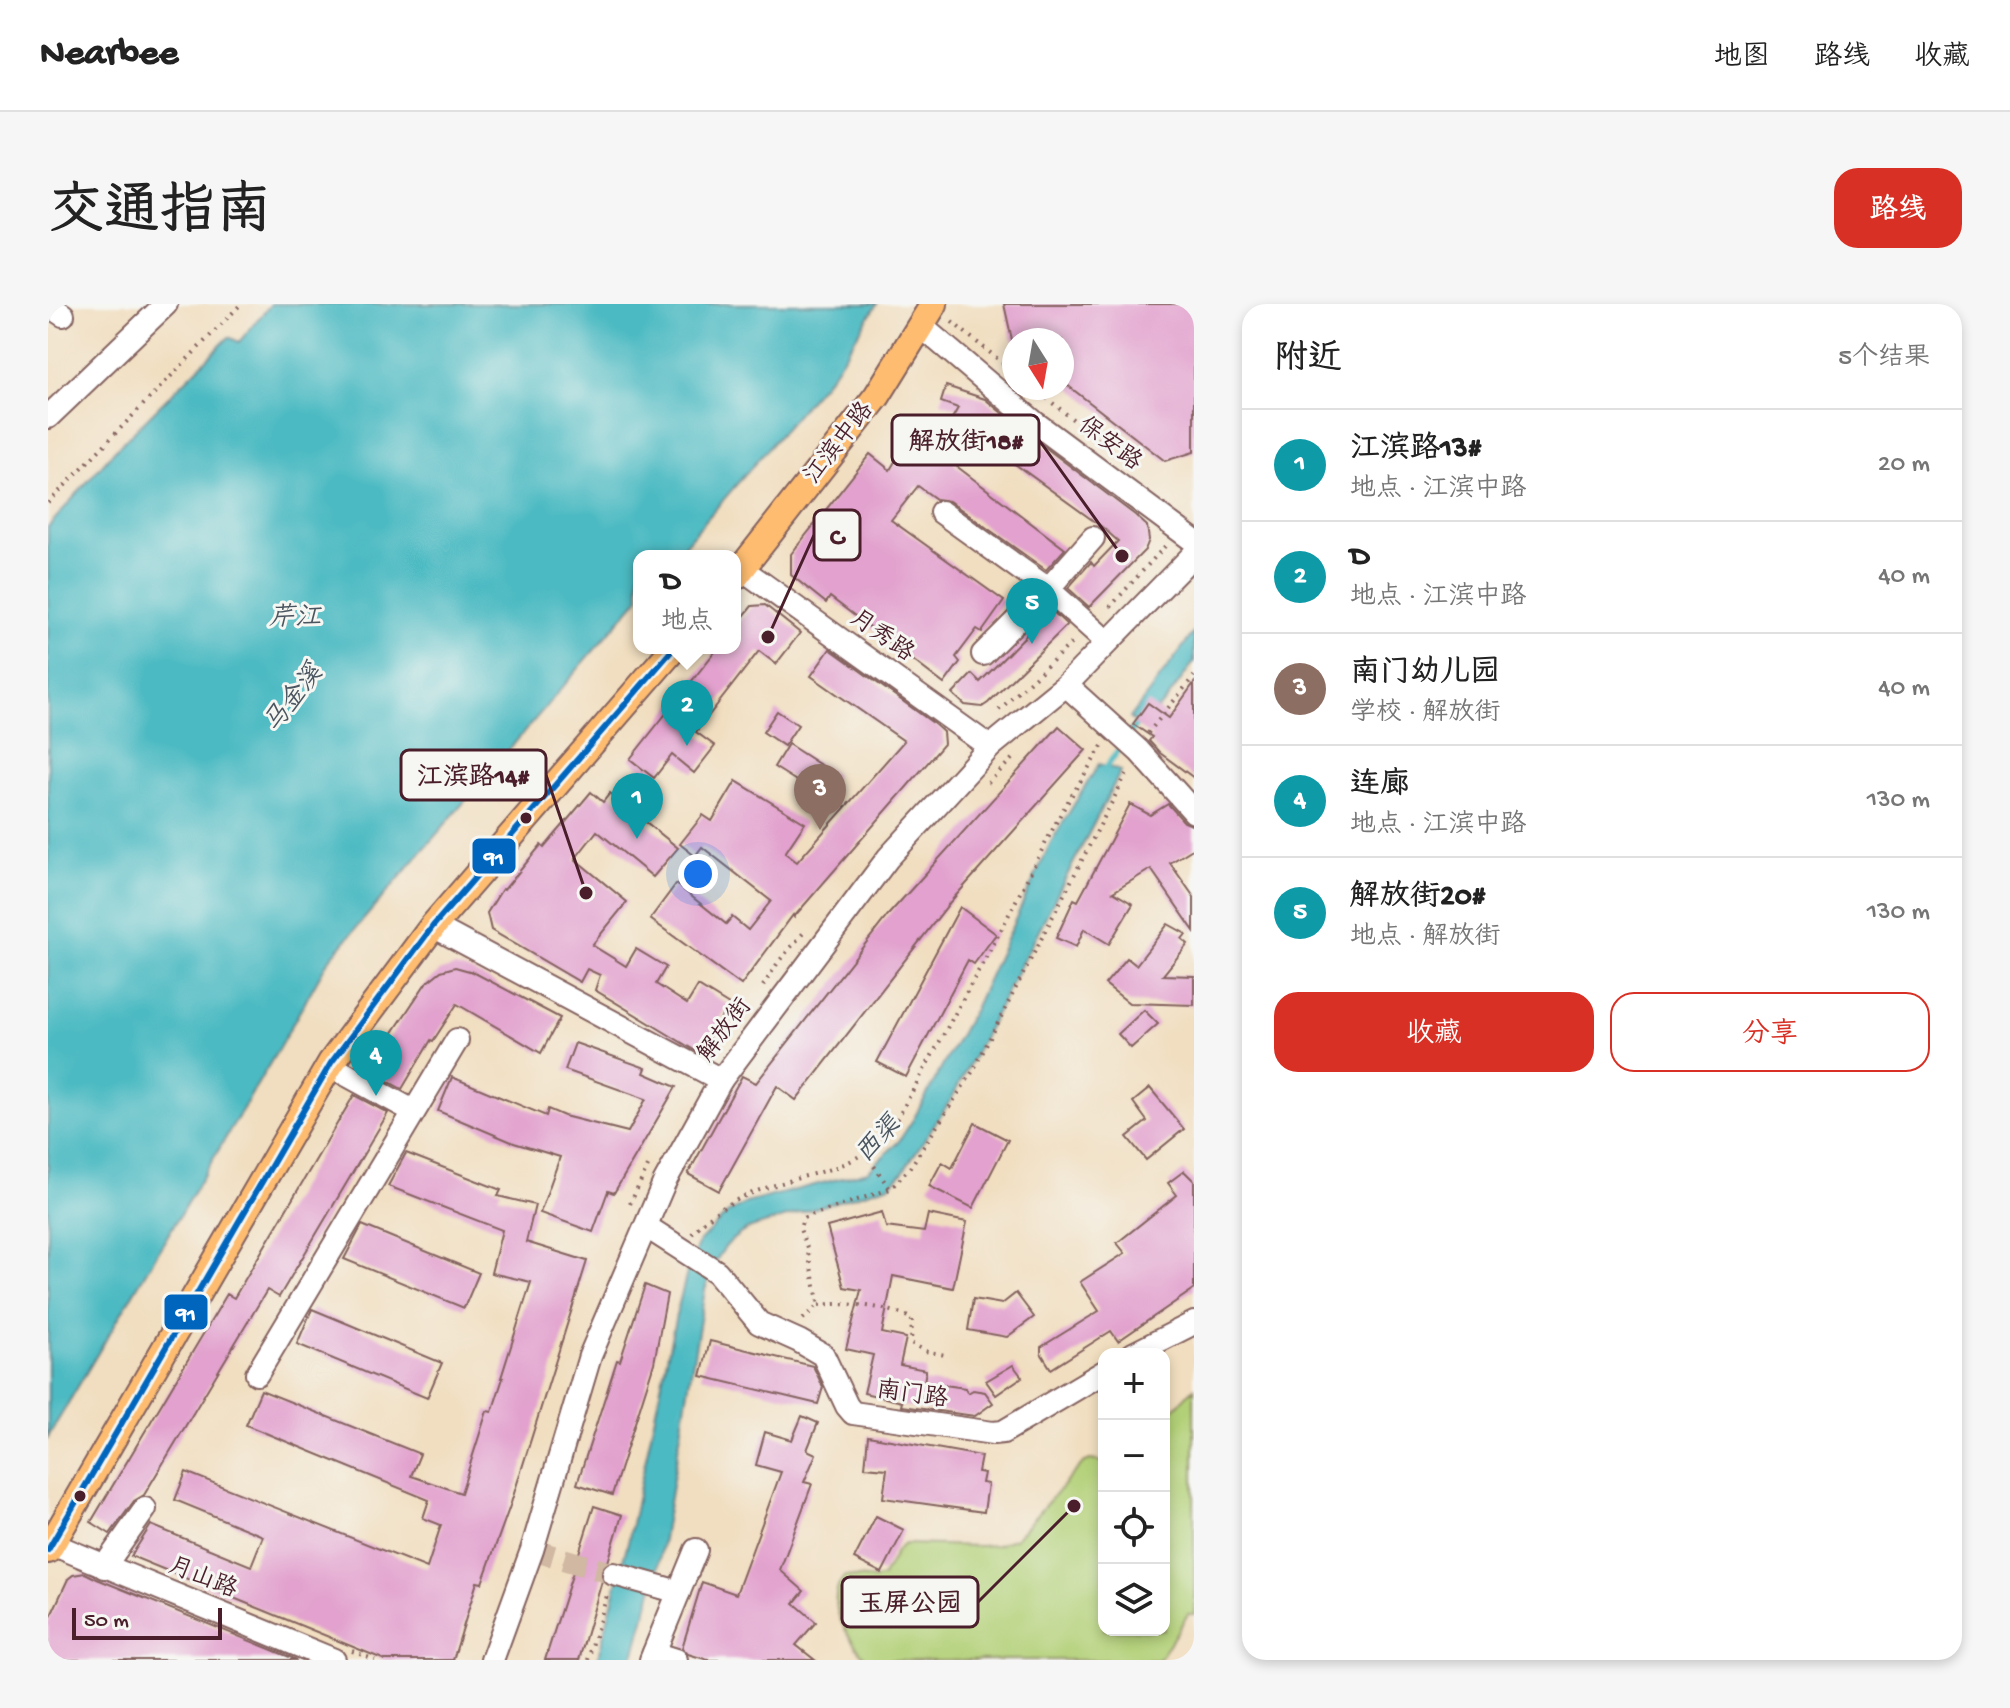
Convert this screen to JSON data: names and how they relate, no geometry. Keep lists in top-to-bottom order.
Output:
{
  "streets": {
    "main road": ["江滨中路"],
    "street": [
      "保安路",
      "月秀路",
      "解放街",
      "南门路",
      "月山路"
    ]
  },
  "crossings": [
    ["江滨中路", "保安路"],
    ["月秀路", "解放街"],
    ["解放街", "南门路"]
  ],
  "water": ["芹江", "马金溪", "西渠"],
  "places": [
    "解放街18#",
    "C",
    "江滨路14#",
    "玉屏公园"
  ],
  "lines": ["transit line 91"],
  "scale_bar": "50 m",
  "north": "bottom",
  "page": {
    "header": "Nearbee",
    "nav": ["地图", "路线", "收藏"],
    "title": "交通指南",
    "buttons": [
      "路线",
      ["收藏", "分享"]
    ],
    "heading": ["附近", "5个结果"],
    "list": [
      {
        "mark": "1",
        "name": "江滨路13#",
        "note": "地点 · 江滨中路",
        "value": "20 m"
      },
      {
        "mark": "2",
        "name": "D",
        "note": "地点 · 江滨中路",
        "value": "40 m"
      },
      {
        "mark": "3",
        "name": "南门幼儿园",
        "note": "学校 · 解放街",
        "value": "40 m"
      },
      {
        "mark": "4",
        "name": "连廊",
        "note": "地点 · 江滨中路",
        "value": "130 m"
      },
      {
        "mark": "5",
        "name": "解放街20#",
        "note": "地点 · 解放街",
        "value": "130 m"
      }
    ],
    "popup": ["D", "地点"],
    "pins": [
      "5",
      "2",
      "3",
      "1",
      "4"
    ],
    "map_buttons": ["+", "−"],
    "scale": "50 m"
  }
}
